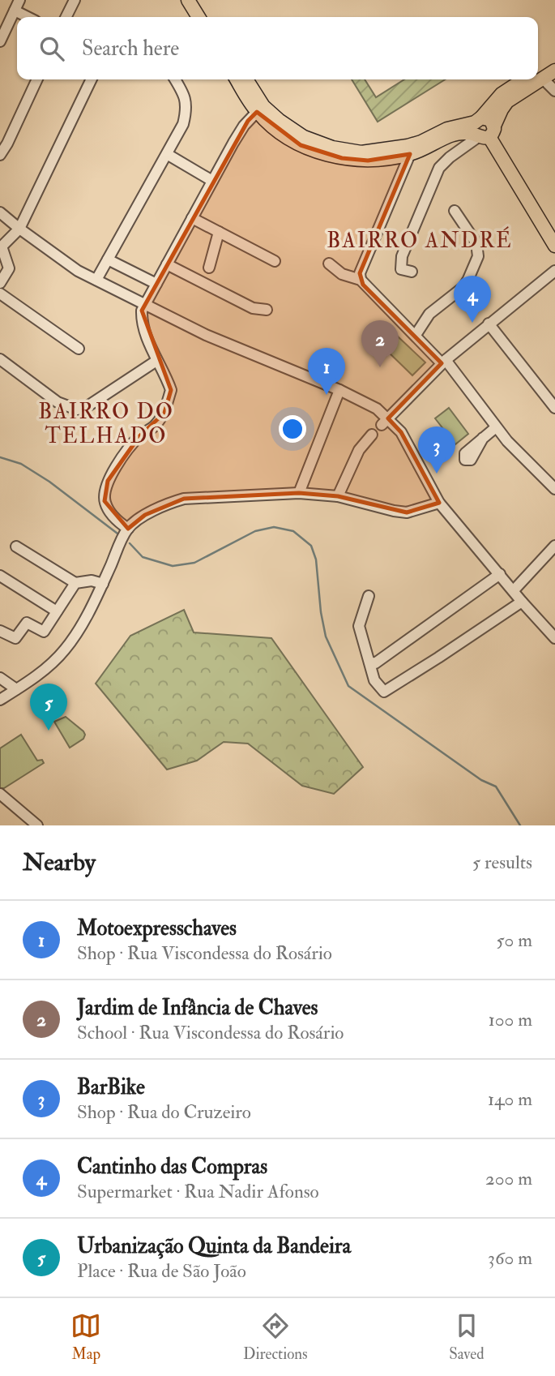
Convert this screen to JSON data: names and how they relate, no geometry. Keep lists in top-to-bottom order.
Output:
{
  "districts": ["BAIRRO ANDRÉ", "BAIRRO DO TELHADO"],
  "page": {
    "search": "Search here",
    "pins": [
      "4",
      "2",
      "1",
      "3",
      "5"
    ],
    "heading": ["Nearby", "5 results"],
    "list": [
      {
        "mark": "1",
        "name": "Motoexpresschaves",
        "note": "Shop · Rua Viscondessa do Rosário",
        "value": "50 m"
      },
      {
        "mark": "2",
        "name": "Jardim de Infância de Chaves",
        "note": "School · Rua Viscondessa do Rosário",
        "value": "100 m"
      },
      {
        "mark": "3",
        "name": "BarBike",
        "note": "Shop · Rua do Cruzeiro",
        "value": "140 m"
      },
      {
        "mark": "4",
        "name": "Cantinho das Compras",
        "note": "Supermarket · Rua Nadir Afonso",
        "value": "200 m"
      },
      {
        "mark": "5",
        "name": "Urbanização Quinta da Bandeira",
        "note": "Place · Rua de São João",
        "value": "360 m"
      }
    ],
    "nav": ["Map", "Directions", "Saved"]
  }
}
